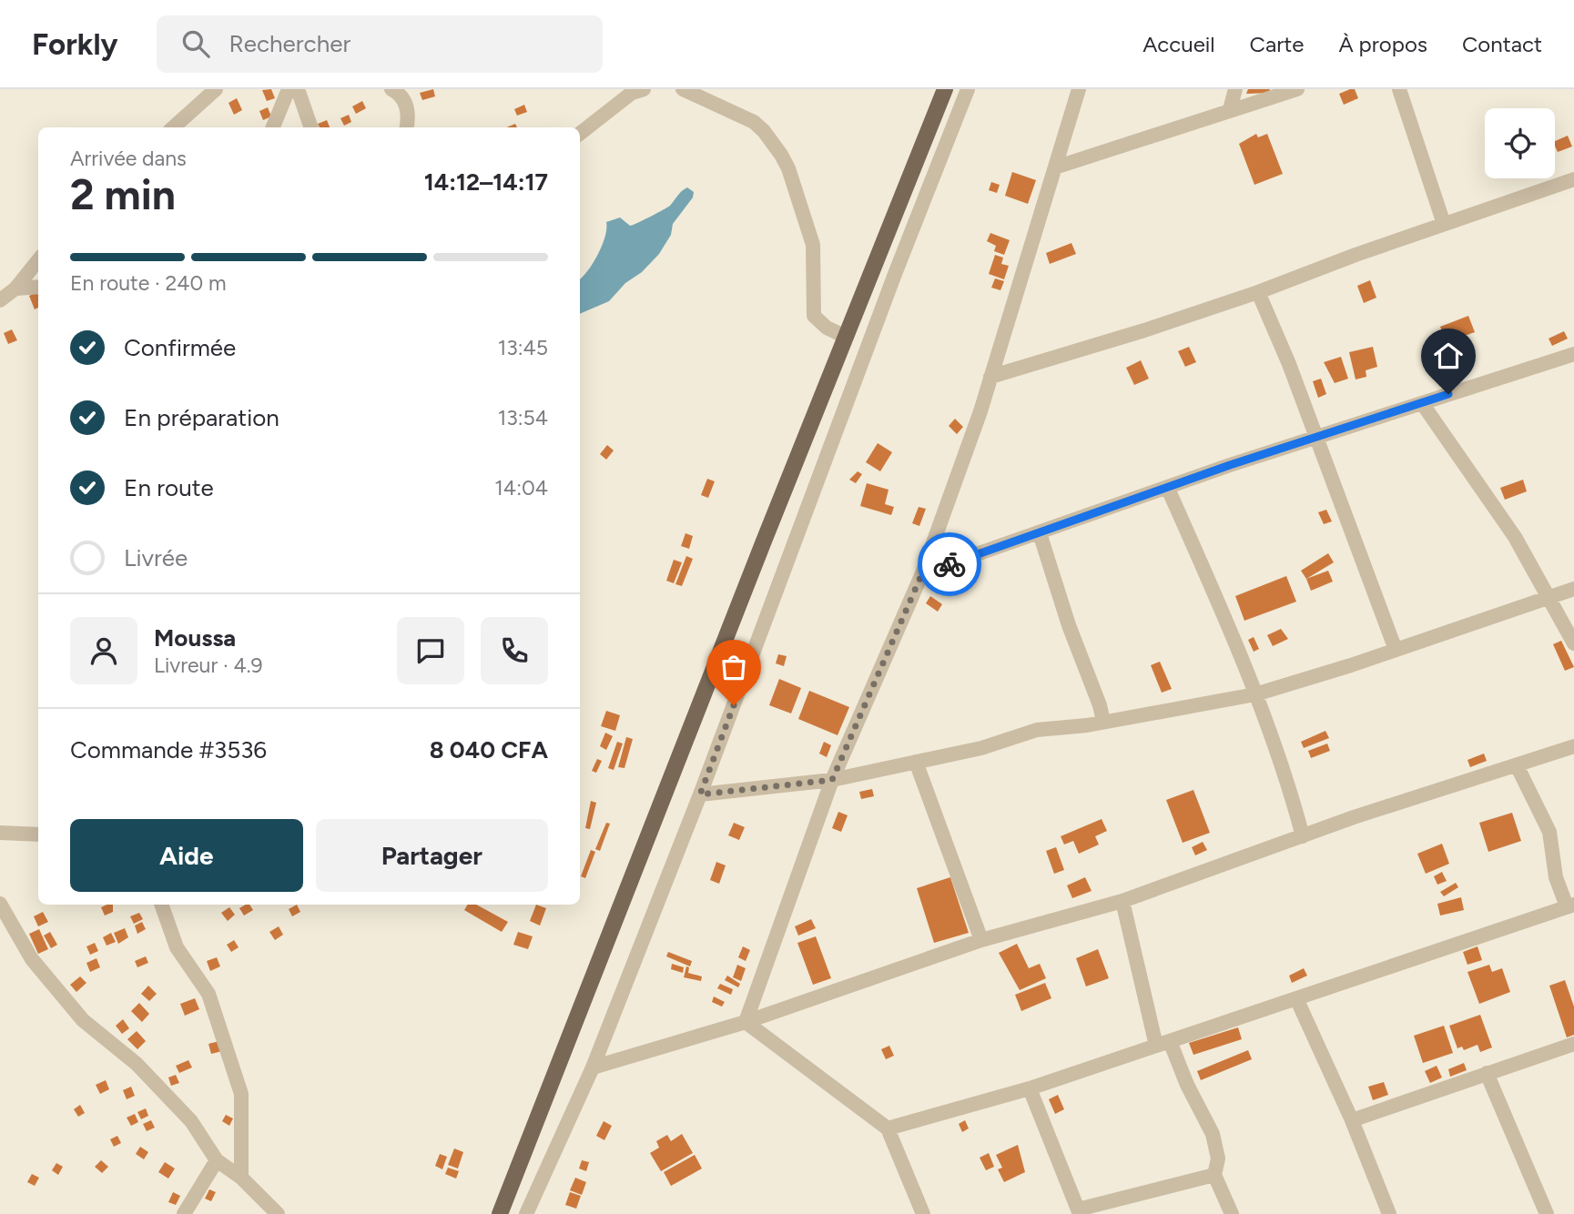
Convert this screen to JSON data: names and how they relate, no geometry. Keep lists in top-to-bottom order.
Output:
{
  "page": {
    "header": "Forkly",
    "search": "Rechercher",
    "nav": [
      "Accueil",
      "Carte",
      "À propos",
      "Contact"
    ],
    "heading": ["2 min", "Arrivée dans", "14:12–14:17"],
    "panel": [
      "Moussa",
      "Livreur · 4.9",
      "Commande #3536",
      "8 040 CFA"
    ],
    "bar": "En route · 240 m",
    "list": [
      ["Confirmée", "13:45"],
      ["En préparation", "13:54"],
      ["En route", "14:04"],
      "Livrée"
    ],
    "buttons": ["Aide", "Partager"]
  }
}
